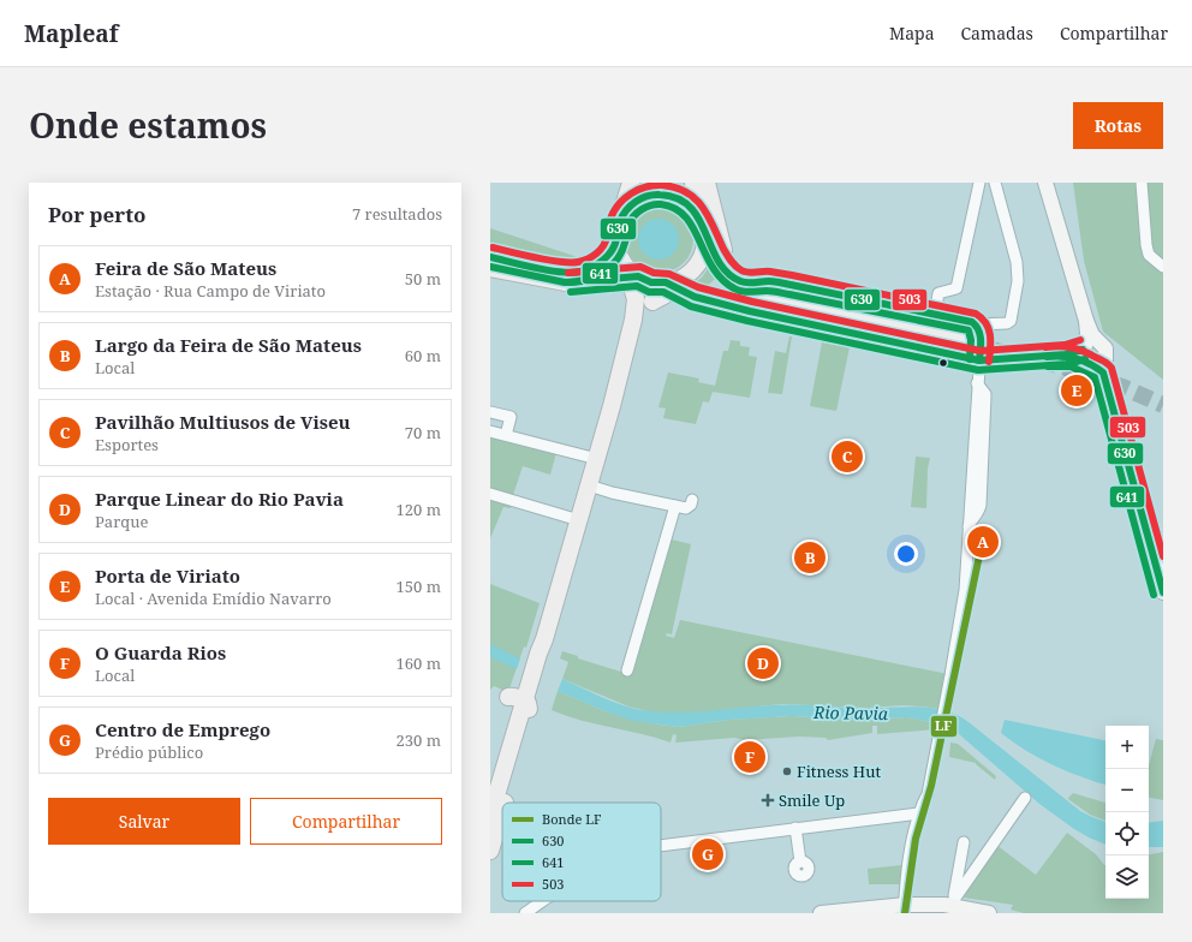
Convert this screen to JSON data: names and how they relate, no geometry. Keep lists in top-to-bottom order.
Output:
{
  "water": ["Rio Pavia"],
  "places": {
    "other": ["Fitness Hut"],
    "health": ["Smile Up"]
  },
  "lines": [
    "transit line 503",
    "transit line 630",
    "transit line 641",
    "tram line LF"
  ],
  "legend": [
    "Bonde LF",
    "630",
    "641",
    "503"
  ],
  "page": {
    "header": "Mapleaf",
    "nav": ["Mapa", "Camadas", "Compartilhar"],
    "title": "Onde estamos",
    "buttons": [
      "Rotas",
      ["Salvar", "Compartilhar"]
    ],
    "heading": ["Por perto", "7 resultados"],
    "list": [
      {
        "mark": "A",
        "name": "Feira de São Mateus",
        "note": "Estação · Rua Campo de Viriato",
        "value": "50 m"
      },
      {
        "mark": "B",
        "name": "Largo da Feira de São Mateus",
        "note": "Local",
        "value": "60 m"
      },
      {
        "mark": "C",
        "name": "Pavilhão Multiusos de Viseu",
        "note": "Esportes",
        "value": "70 m"
      },
      {
        "mark": "D",
        "name": "Parque Linear do Rio Pavia",
        "note": "Parque",
        "value": "120 m"
      },
      {
        "mark": "E",
        "name": "Porta de Viriato",
        "note": "Local · Avenida Emídio Navarro",
        "value": "150 m"
      },
      {
        "mark": "F",
        "name": "O Guarda Rios",
        "note": "Local",
        "value": "160 m"
      },
      {
        "mark": "G",
        "name": "Centro de Emprego",
        "note": "Prédio público",
        "value": "230 m"
      }
    ],
    "pins": [
      "E",
      "C",
      "A",
      "B",
      "D",
      "F",
      "G"
    ],
    "map_buttons": ["+", "−"]
  }
}
